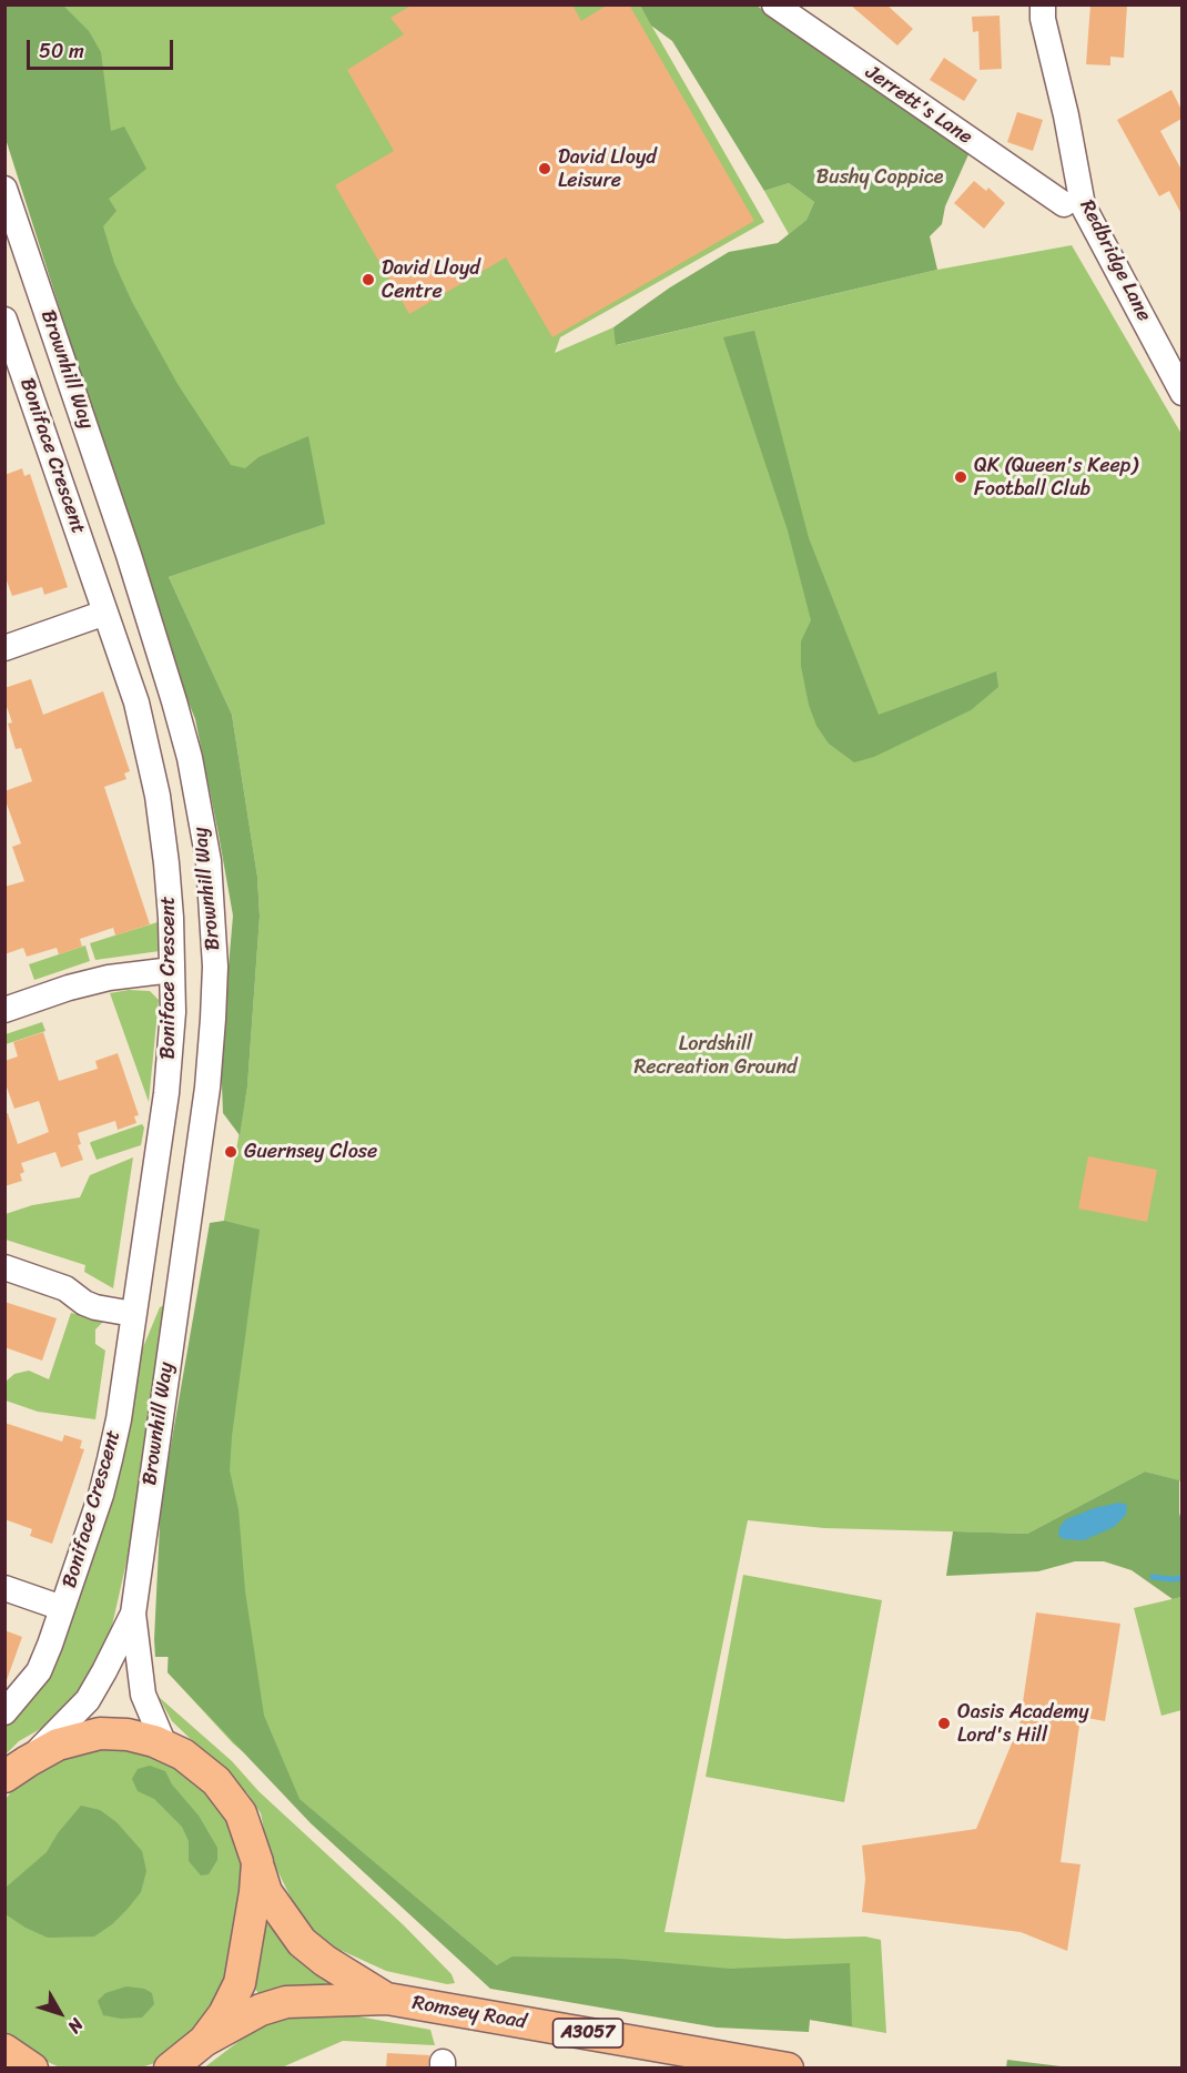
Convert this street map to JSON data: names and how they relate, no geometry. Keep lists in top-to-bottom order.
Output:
{
  "streets": {
    "main road": ["Romsey Road", "A3057"],
    "street": [
      "Jerrett's Lane",
      "Redbridge Lane",
      "Brownhill Way",
      "Boniface Crescent"
    ]
  },
  "crossings": [
    ["Brownhill Way", "Romsey Road"]
  ],
  "parks": ["Bushy Coppice", "Lordshill Recreation Ground"],
  "places": [
    "David Lloyd Leisure",
    "David Lloyd Centre",
    "QK (Queen's Keep) Football Club",
    "Guernsey Close",
    "Oasis Academy Lord's Hill"
  ],
  "scale_bar": "50 m",
  "north": "bottom right"
}
